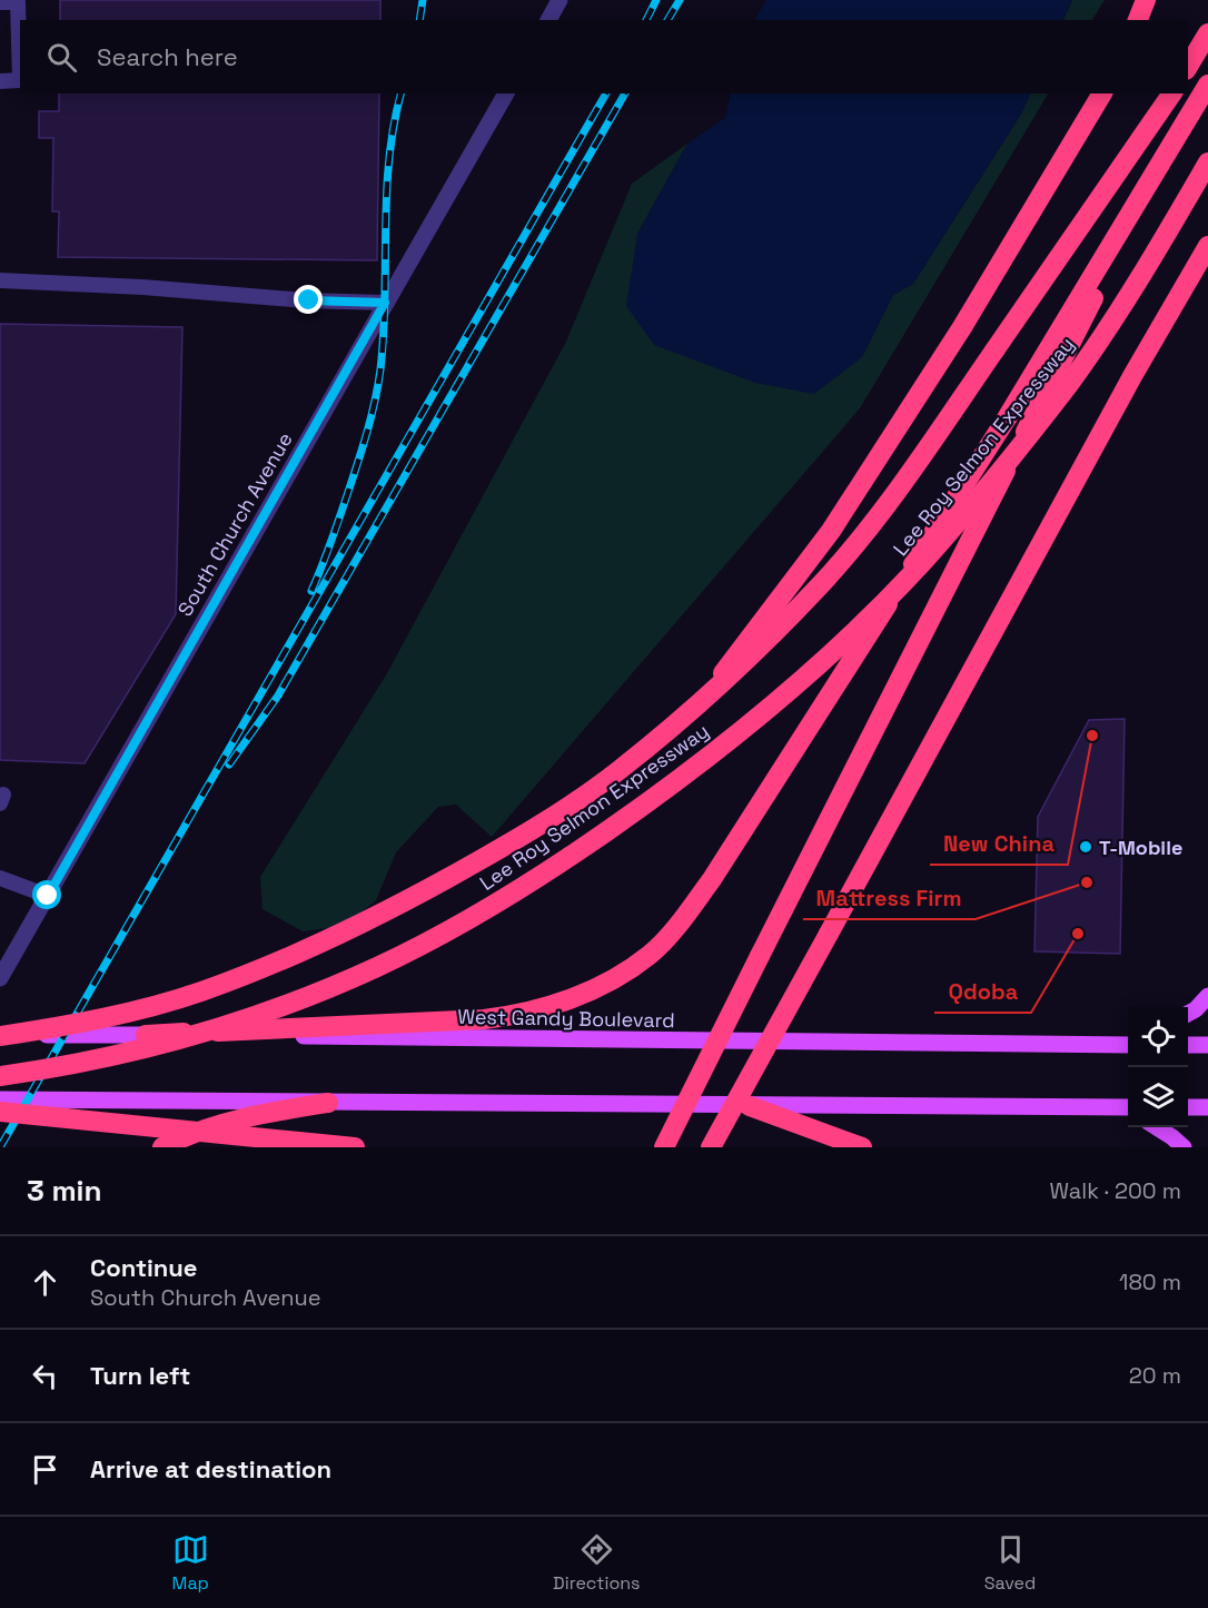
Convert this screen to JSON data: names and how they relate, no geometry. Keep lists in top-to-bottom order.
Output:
{
  "streets": {
    "highway": ["Lee Roy Selmon Expressway"],
    "main road": ["West Gandy Boulevard"],
    "street": ["South Church Avenue"]
  },
  "crossings": [
    ["Lee Roy Selmon Expressway", "West Gandy Boulevard"]
  ],
  "places": [
    "New China",
    "T-Mobile",
    "Mattress Firm",
    "Qdoba"
  ],
  "page": {
    "search": "Search here",
    "heading": ["3 min", "Walk · 200 m"],
    "list": [
      ["Continue", "South Church Avenue", "180 m"],
      ["Turn left", "20 m"],
      "Arrive at destination"
    ],
    "nav": ["Map", "Directions", "Saved"]
  }
}
